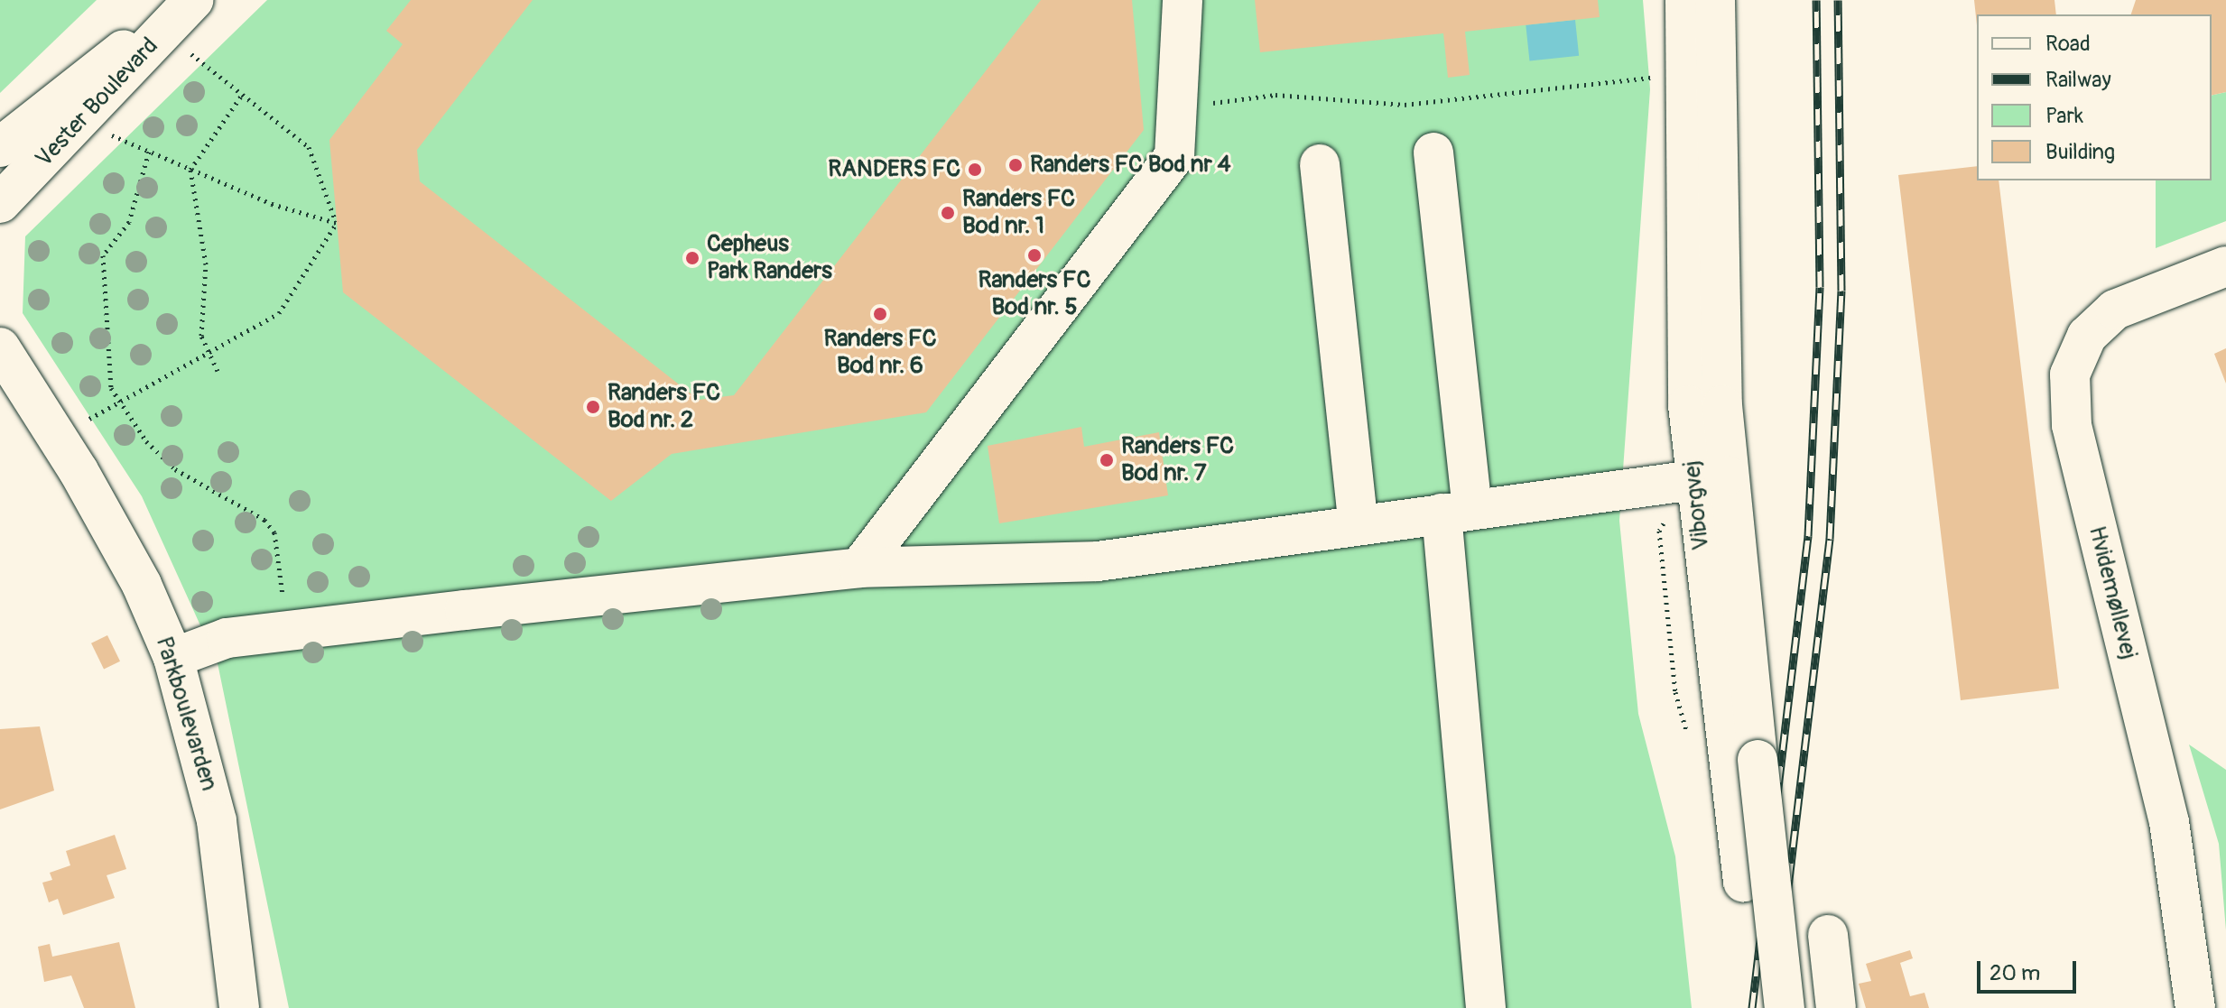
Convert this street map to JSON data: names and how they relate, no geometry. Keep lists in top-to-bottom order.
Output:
{
  "streets": {
    "street": [
      "Vester Boulevard",
      "Viborgvej",
      "Hvidemøllevej",
      "Parkboulevarden"
    ]
  },
  "places": [
    "Randers FC Bod nr 4",
    "RANDERS FC",
    "Randers FC Bod nr. 1",
    "Randers FC Bod nr. 5",
    "Cepheus Park Randers",
    "Randers FC Bod nr. 6",
    "Randers FC Bod nr. 2",
    "Randers FC Bod nr. 7"
  ],
  "legend": [
    "Road",
    "Railway",
    "Park",
    "Building"
  ],
  "scale_bar": "20 m"
}
